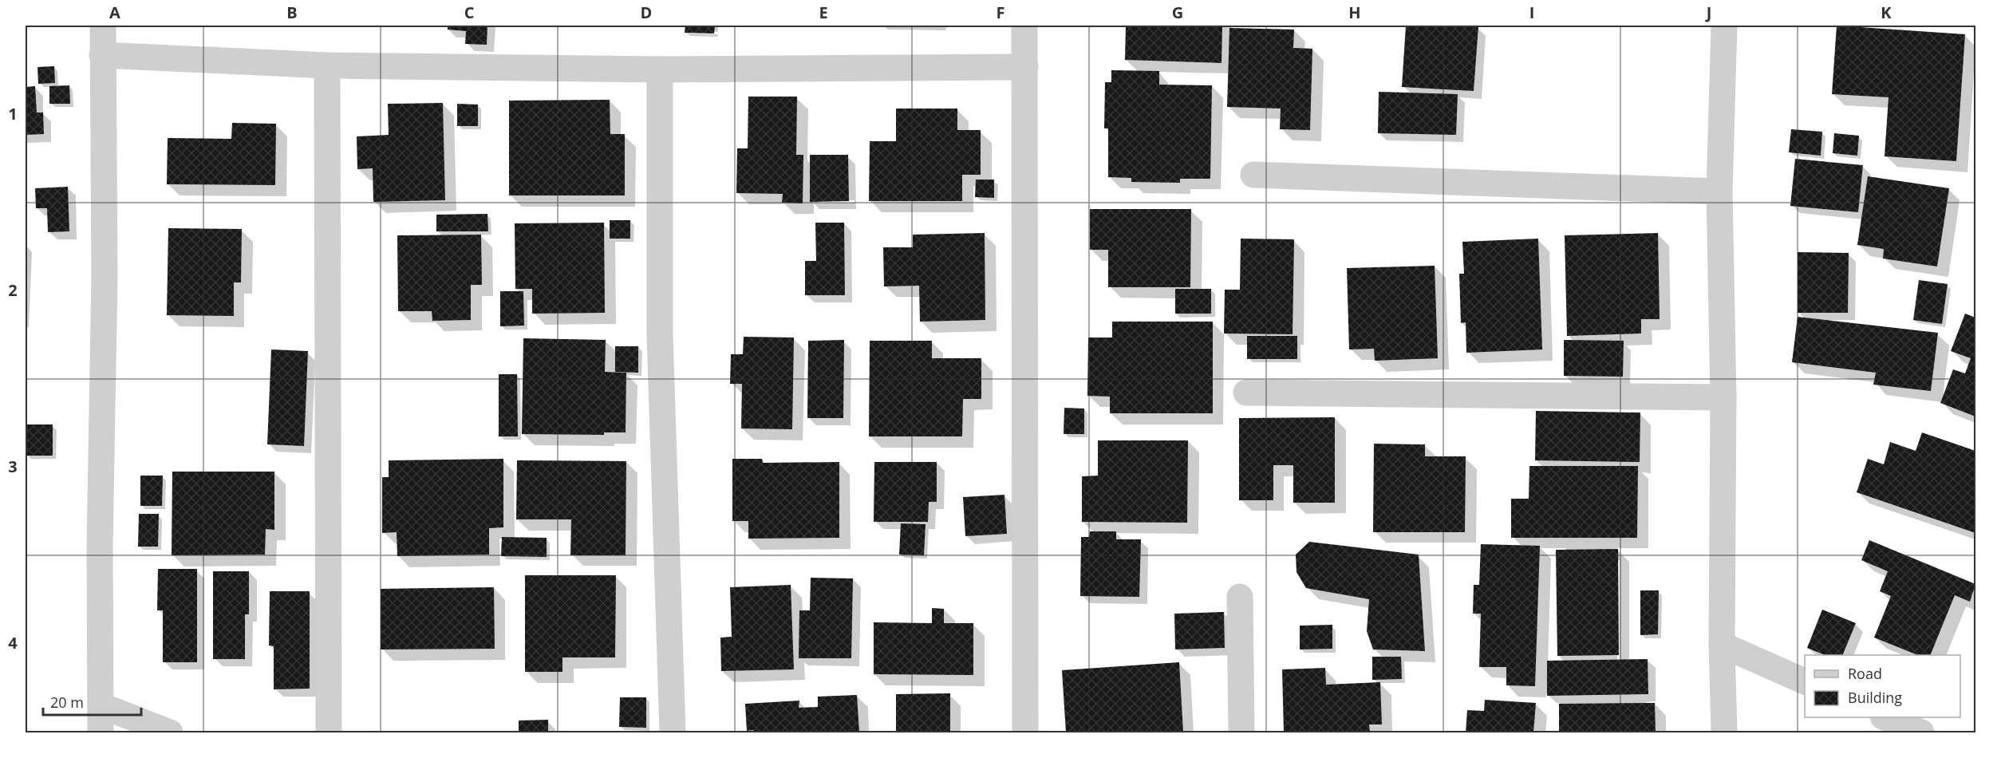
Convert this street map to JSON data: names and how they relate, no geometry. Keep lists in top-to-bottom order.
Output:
{
  "legend": ["Road", "Building"],
  "scale_bar": "20 m",
  "grid": {
    "columns": [
      "A",
      "B",
      "C",
      "D",
      "E",
      "F",
      "G",
      "H",
      "I",
      "J",
      "K"
    ],
    "rows": [
      "1",
      "2",
      "3",
      "4"
    ]
  }
}
